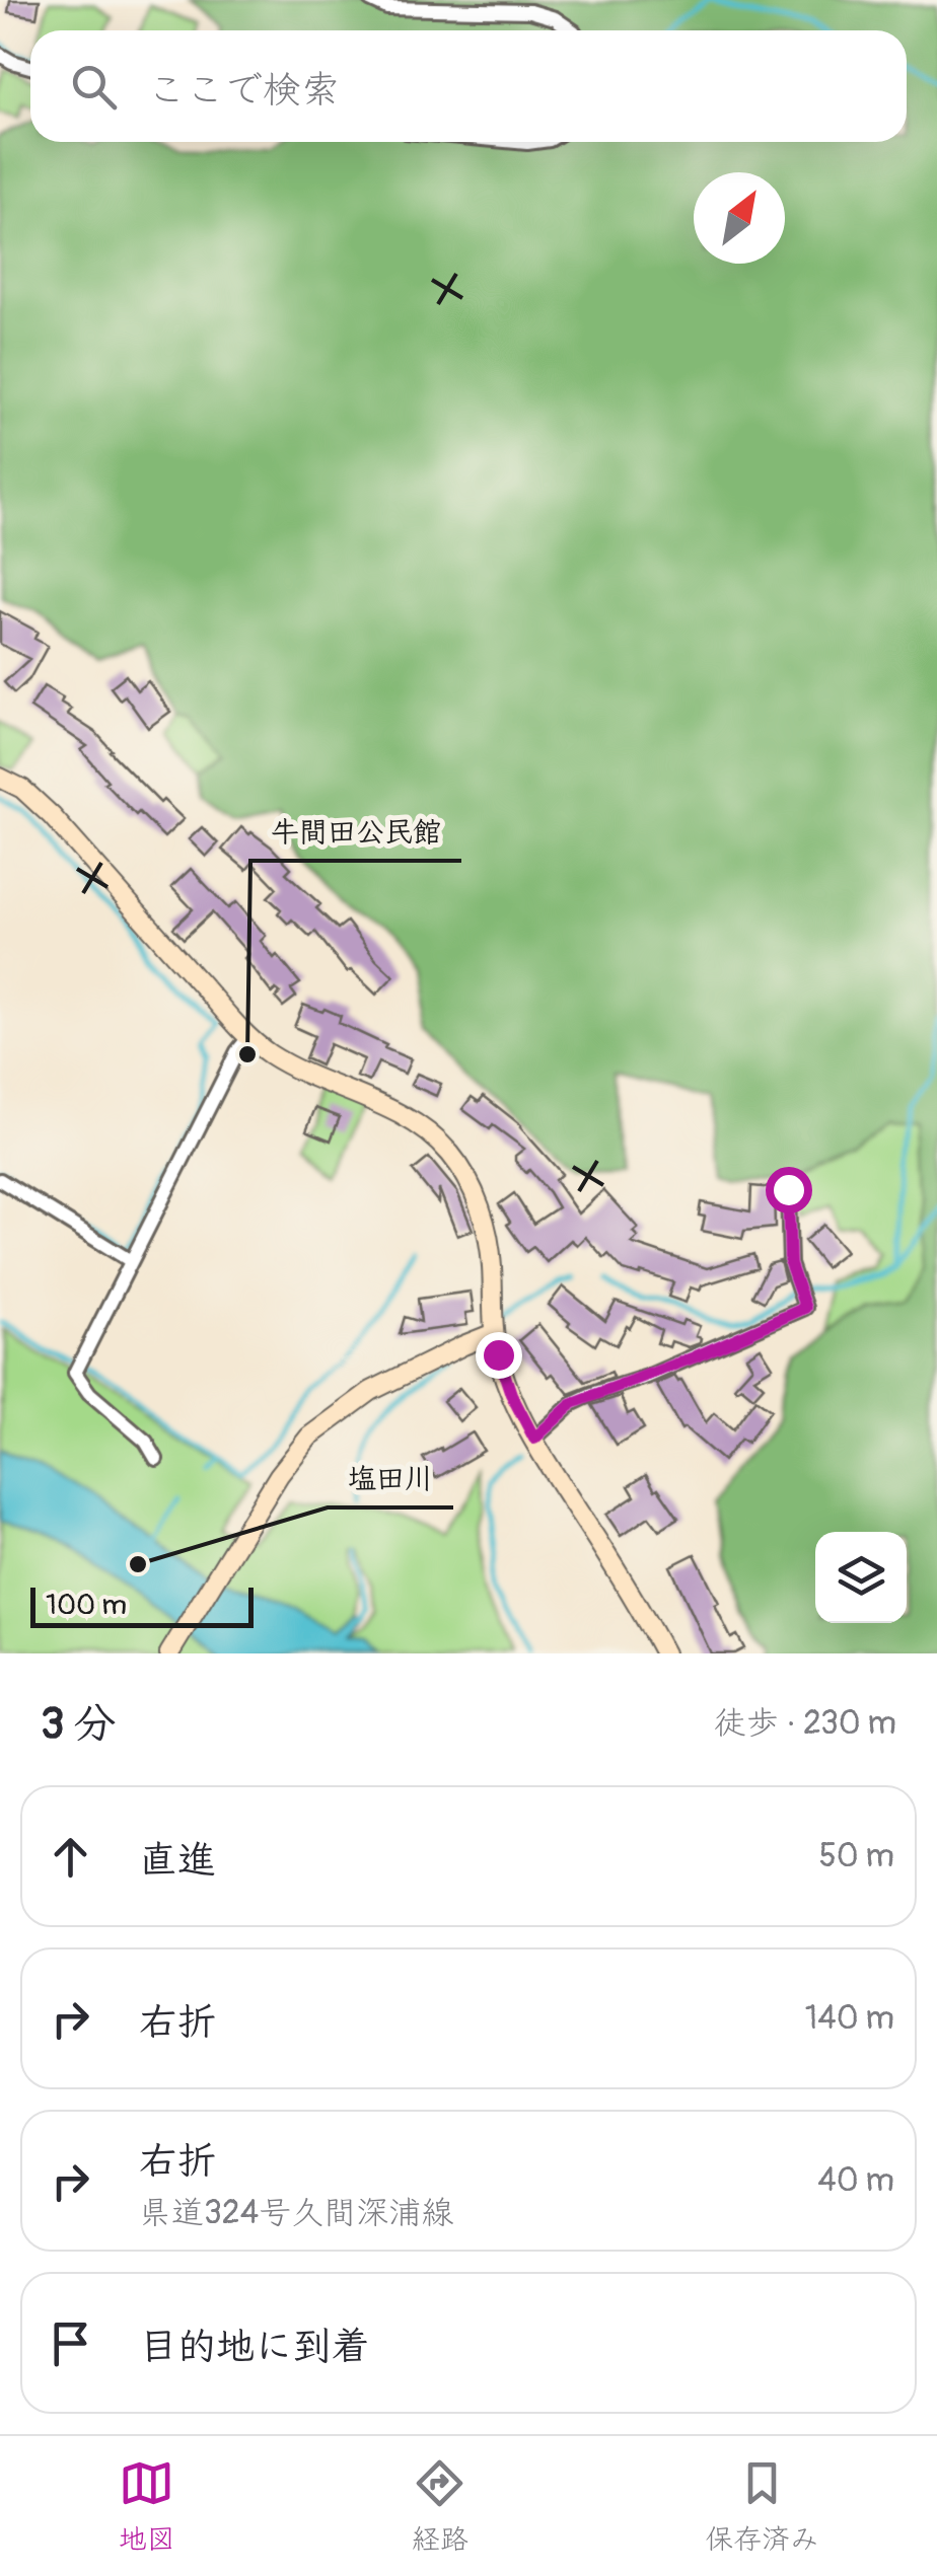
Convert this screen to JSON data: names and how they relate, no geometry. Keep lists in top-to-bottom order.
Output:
{
  "places": ["牛間田公民館", "塩田川"],
  "scale_bar": "100 m",
  "north": "top right",
  "page": {
    "search": "ここで検索",
    "scale": "100 m",
    "heading": ["3 分", "徒歩 · 230 m"],
    "list": [
      ["直進", "50 m"],
      ["右折", "140 m"],
      ["右折", "県道324号久間深浦線", "40 m"],
      "目的地に到着"
    ],
    "nav": ["地図", "経路", "保存済み"]
  }
}
